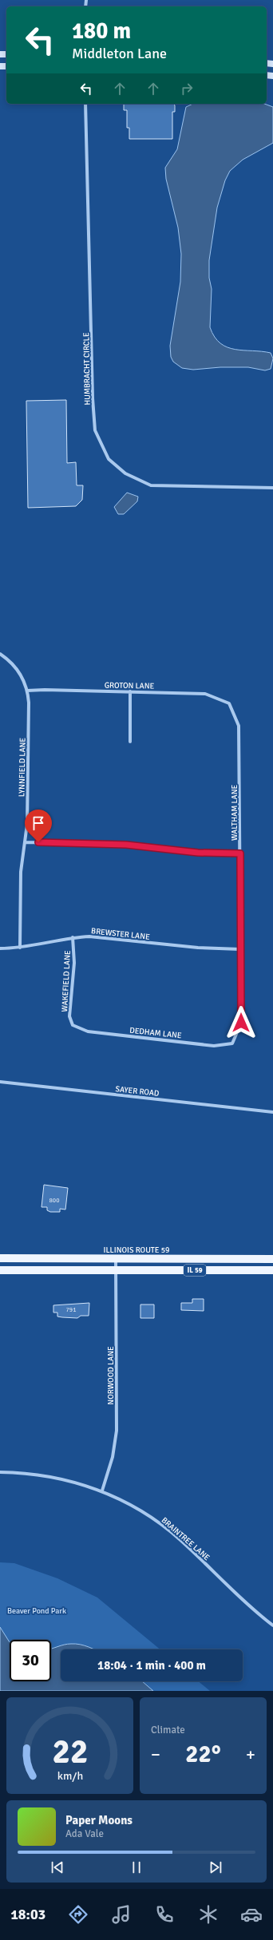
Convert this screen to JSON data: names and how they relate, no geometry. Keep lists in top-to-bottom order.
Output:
{
  "streets": {
    "main road": ["ILLINOIS ROUTE 59", "IL 59"],
    "street": [
      "HUMBRACHT CIRCLE",
      "GROTON LANE",
      "LYNNFIELD LANE",
      "WALTHAM LANE",
      "BREWSTER LANE",
      "WAKEFIELD LANE",
      "DEDHAM LANE",
      "SAYER ROAD",
      "NORWOOD LANE",
      "BRAINTREE LANE"
    ]
  },
  "crossings": [
    ["GROTON LANE", "LYNNFIELD LANE"],
    ["GROTON LANE", "WALTHAM LANE"],
    ["LYNNFIELD LANE", "BREWSTER LANE"],
    ["WALTHAM LANE", "BREWSTER LANE"],
    ["WALTHAM LANE", "DEDHAM LANE"],
    ["BREWSTER LANE", "WAKEFIELD LANE"],
    ["WAKEFIELD LANE", "DEDHAM LANE"],
    ["ILLINOIS ROUTE 59", "NORWOOD LANE"],
    ["IL 59", "NORWOOD LANE"],
    ["NORWOOD LANE", "BRAINTREE LANE"]
  ],
  "parks": ["Beaver Pond Park"],
  "house_numbers": ["800", "791"],
  "page": {
    "turn": ["180 m", "Middleton Lane"],
    "limit": "30",
    "trip": "18:04 · 1 min · 400 m",
    "tile": "Climate",
    "heat": ["−", "22°", "+"],
    "song": ["Paper Moons", "Ada Vale"],
    "tabs": "18:03",
    "gauge": ["22", "km/h"]
  }
}
